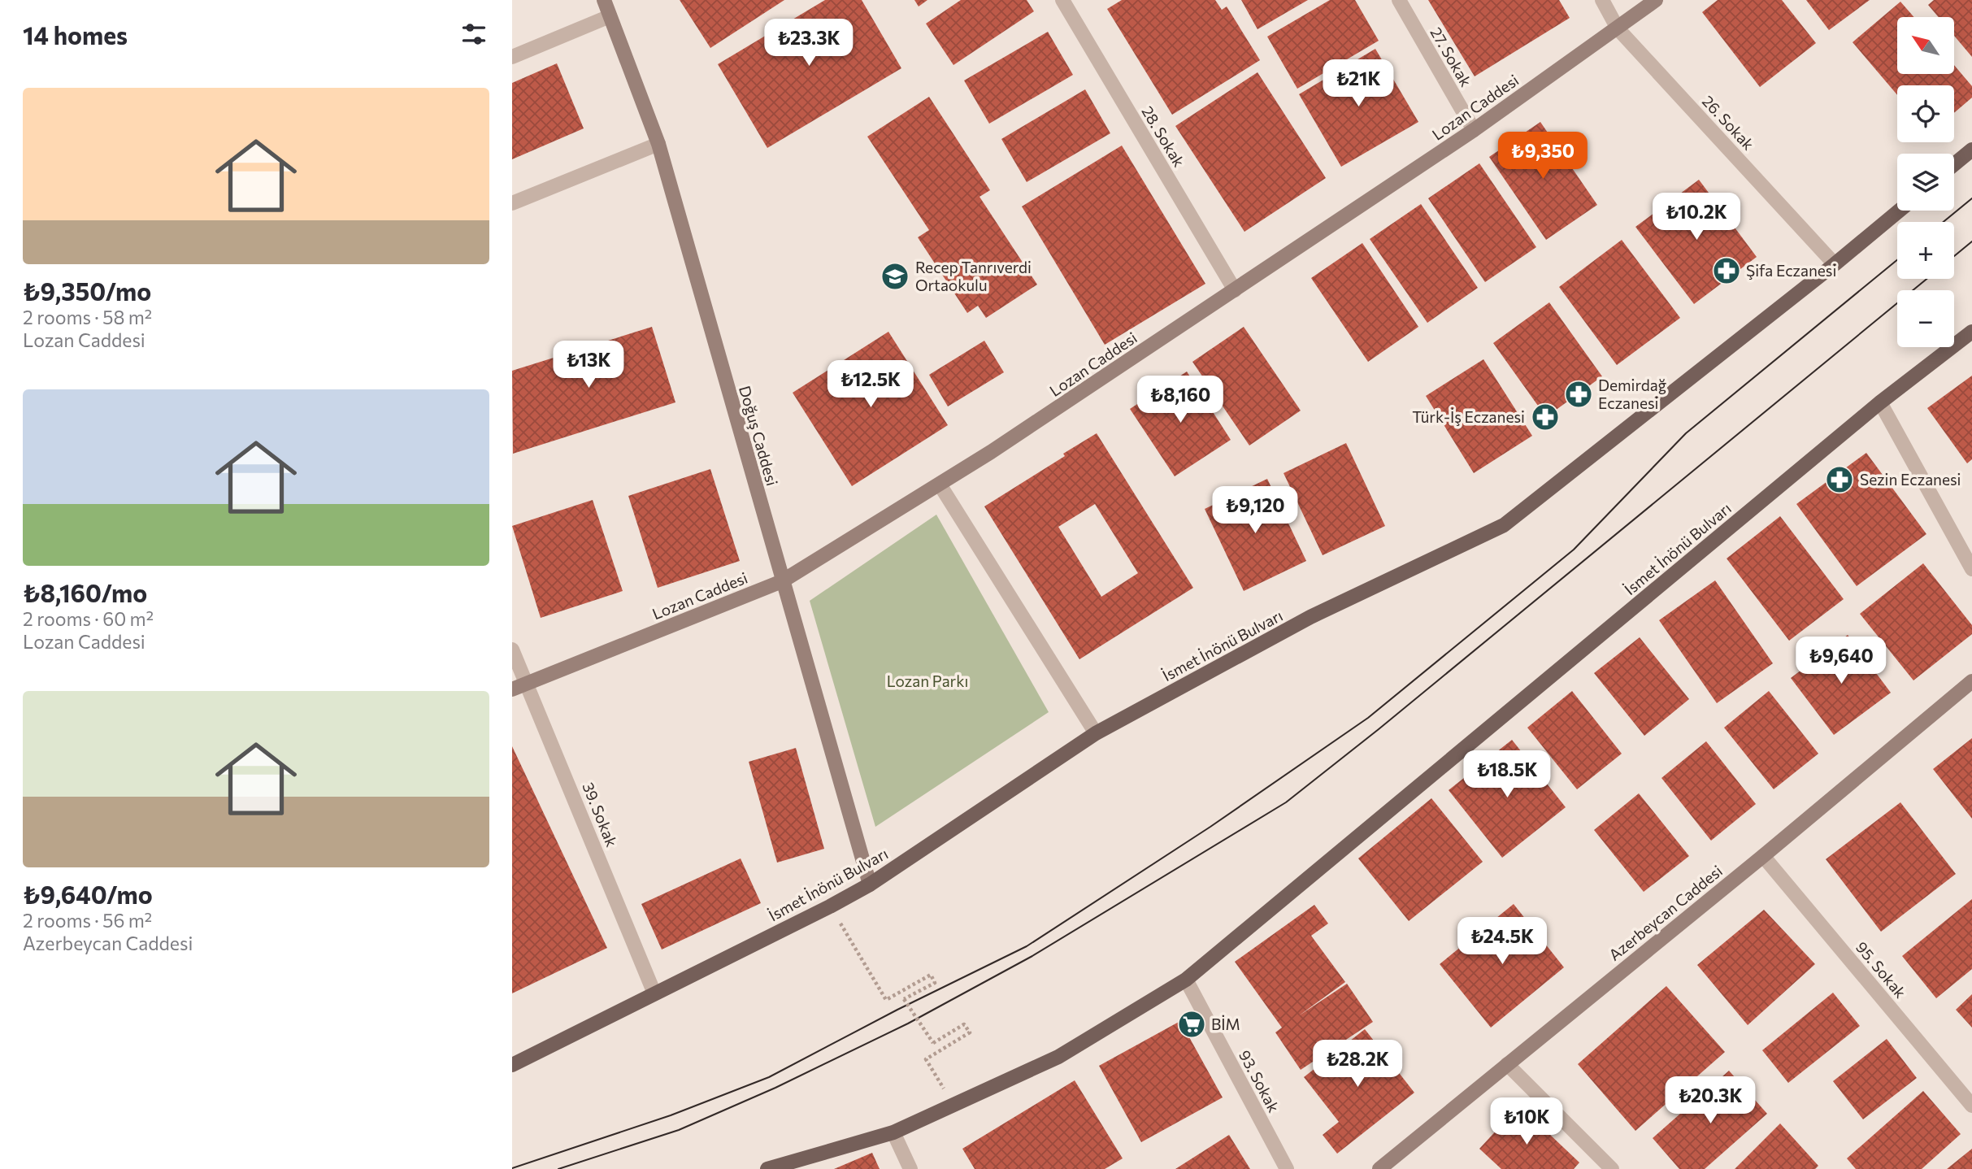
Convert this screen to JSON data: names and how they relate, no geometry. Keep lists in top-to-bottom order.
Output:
{
  "streets": {
    "main road": [
      "Lozan Caddesi",
      "Doğuş Caddesi",
      "İsmet İnönü Bulvarı",
      "Azerbeycan Caddesi"
    ],
    "street": [
      "27. Sokak",
      "26. Sokak",
      "28. Sokak",
      "39. Sokak",
      "95. Sokak",
      "93. Sokak"
    ]
  },
  "crossings": [
    ["27. Sokak", "Lozan Caddesi"],
    ["Lozan Caddesi", "26. Sokak"],
    ["Lozan Caddesi", "28. Sokak"],
    ["Lozan Caddesi", "Doğuş Caddesi"],
    ["Lozan Caddesi", "39. Sokak"],
    ["26. Sokak", "İsmet İnönü Bulvarı"],
    ["Doğuş Caddesi", "İsmet İnönü Bulvarı"],
    ["İsmet İnönü Bulvarı", "39. Sokak"],
    ["İsmet İnönü Bulvarı", "93. Sokak"],
    ["Azerbeycan Caddesi", "95. Sokak"]
  ],
  "parks": ["Lozan Parkı"],
  "places": {
    "pharmacy": [
      "Şifa Eczanesi",
      "Demirdağ Eczanesi",
      "Türk-İş Eczanesi",
      "Sezin Eczanesi"
    ],
    "school or university": ["Recep Tanrıverdi Ortaokulu"],
    "supermarket": ["BİM"]
  },
  "north": "top left",
  "page": {
    "heading": "14 homes",
    "map_buttons": ["+", "−"],
    "price": [
      "₺23.3K",
      "₺21K",
      "₺9,350",
      "₺10.2K",
      "₺13K",
      "₺12.5K",
      "₺8,160",
      "₺9,120",
      "₺9,640",
      "₺18.5K",
      "₺24.5K",
      "₺28.2K",
      "₺20.3K",
      "₺10K"
    ],
    "list": [
      {
        "name": "₺9,350/mo",
        "note": "2 rooms · 58 m² · Lozan Caddesi"
      },
      {
        "name": "₺8,160/mo",
        "note": "2 rooms · 60 m² · Lozan Caddesi"
      },
      {
        "name": "₺9,640/mo",
        "note": "2 rooms · 56 m² · Azerbeycan Caddesi"
      }
    ]
  }
}
